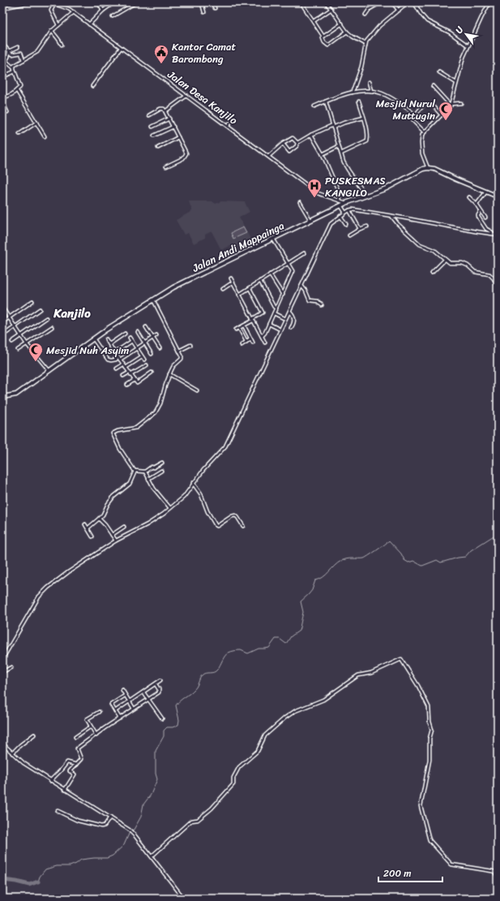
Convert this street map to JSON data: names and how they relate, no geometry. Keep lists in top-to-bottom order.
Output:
{
  "streets": {
    "main road": ["Jalan Andi Mappainga"],
    "street": ["Jalan Desa Kanjilo"]
  },
  "crossings": [
    ["Jalan Desa Kanjilo", "Jalan Andi Mappainga"]
  ],
  "districts": ["Kanjilo"],
  "places": {
    "public building": ["Kantor Camat Barombong"],
    "mosque": ["Mesjid Nurul Muttugin", "Mesjid Nuh Asyim"],
    "hospital": ["PUSKESMAS KANGILO"]
  },
  "scale_bar": "200 m",
  "north": "top left"
}
